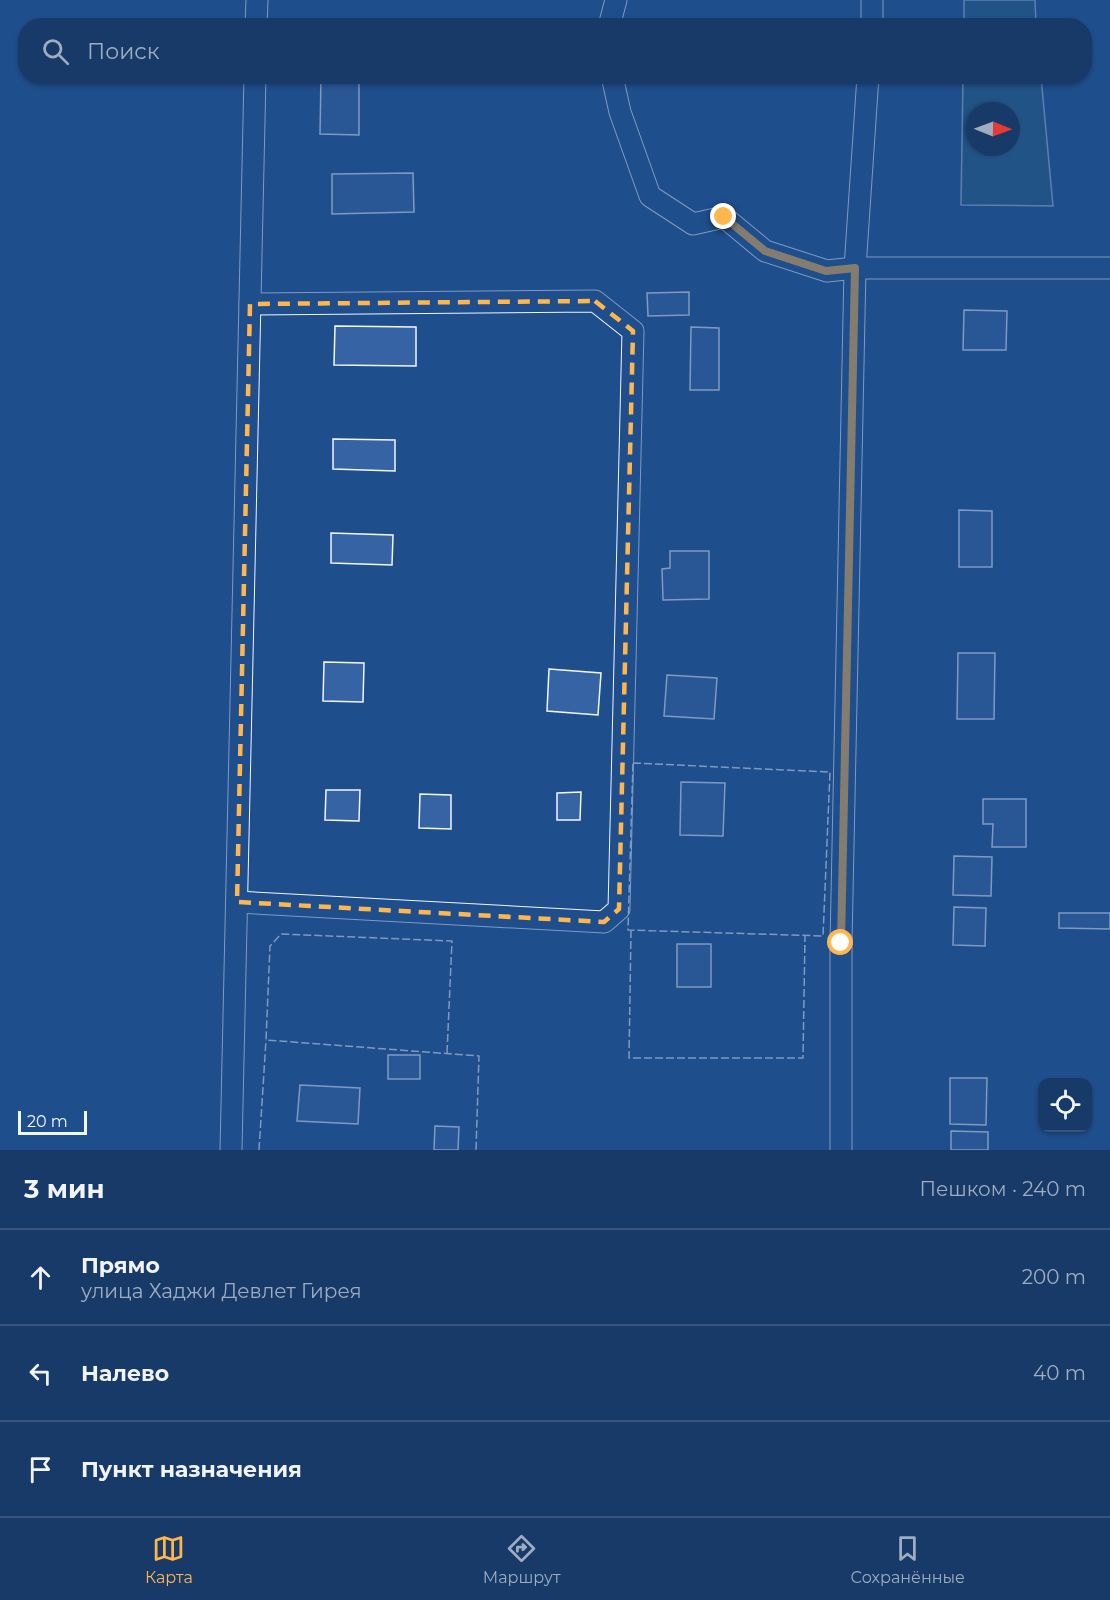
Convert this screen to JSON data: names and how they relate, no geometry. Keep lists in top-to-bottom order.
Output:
{
  "scale_bar": "20 m",
  "north": "right",
  "page": {
    "search": "Поиск",
    "scale": "20 m",
    "heading": ["3 мин", "Пешком · 240 m"],
    "list": [
      ["Прямо", "улица Хаджи Девлет Гирея", "200 m"],
      ["Налево", "40 m"],
      "Пункт назначения"
    ],
    "nav": ["Карта", "Маршрут", "Сохранённые"]
  }
}
